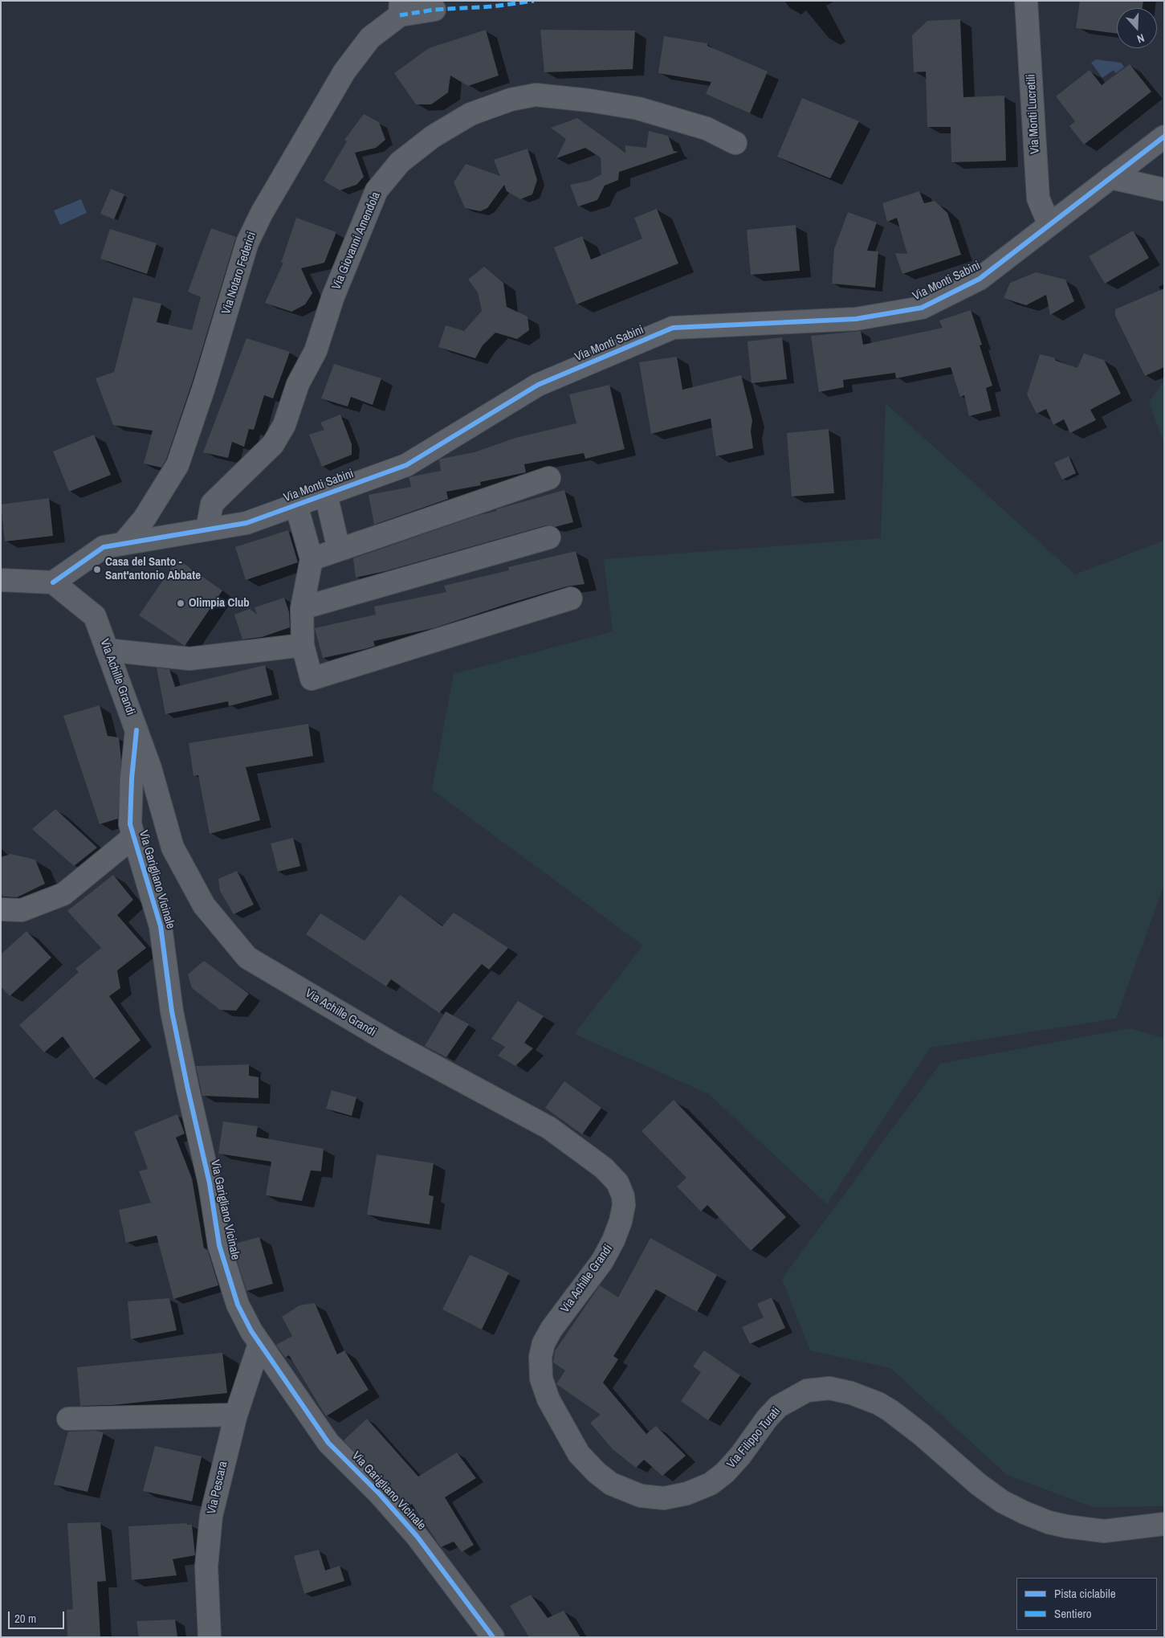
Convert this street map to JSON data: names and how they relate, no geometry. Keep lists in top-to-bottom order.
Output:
{
  "streets": {
    "main road": ["Via Achille Grandi", "Via Filippo Turati"],
    "street": [
      "Via Monti Lucretili",
      "Via Giovanni Amendola",
      "Via Notaro Federici",
      "Via Monti Sabini",
      "Via Garigliano Vicinale",
      "Via Pescara"
    ]
  },
  "crossings": [
    ["Via Monti Lucretili", "Via Monti Sabini"],
    ["Via Giovanni Amendola", "Via Monti Sabini"],
    ["Via Notaro Federici", "Via Monti Sabini"],
    ["Via Monti Sabini", "Via Achille Grandi"],
    ["Via Achille Grandi", "Via Garigliano Vicinale"],
    ["Via Achille Grandi", "Via Filippo Turati"],
    ["Via Garigliano Vicinale", "Via Pescara"]
  ],
  "places": ["Casa del Santo - Sant'antonio Abbate", "Olimpia Club"],
  "legend": ["Pista ciclabile", "Sentiero"],
  "scale_bar": "20 m",
  "north": "bottom"
}
